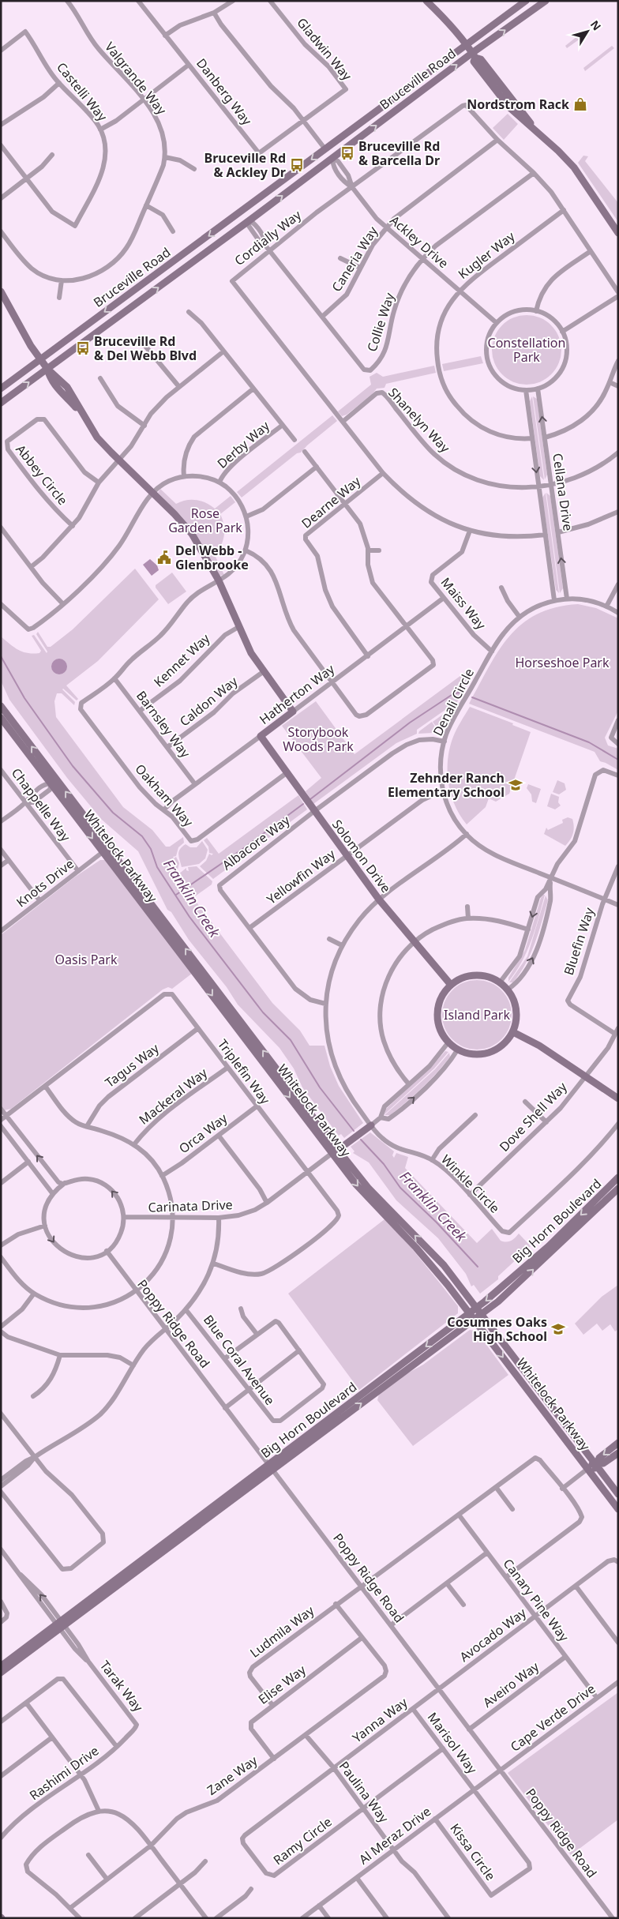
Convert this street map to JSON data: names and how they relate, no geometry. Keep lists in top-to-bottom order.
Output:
{
  "streets": {
    "main road": [
      "Bruceville Road",
      "Hatherton Way",
      "Whitelock Parkway",
      "Solomon Drive",
      "Big Horn Boulevard"
    ],
    "street": [
      "Gladwin Way",
      "Valgrande Way",
      "Castelli Way",
      "Danberg Way",
      "Cordially Way",
      "Ackley Drive",
      "Kugler Way",
      "Caneria Way",
      "Collie Way",
      "Shanelyn Way",
      "Derby Way",
      "Abbey Circle",
      "Cellana Drive",
      "Dearne Way",
      "Maiss Way",
      "Kennet Way",
      "Caldon Way",
      "Denali Circle",
      "Barnsley Way",
      "Oakham Way",
      "Chappelle Way",
      "Albacore Way",
      "Yellowfin Way",
      "Knots Drive",
      "Bluefin Way",
      "Tagus Way",
      "Triplefin Way",
      "Mackeral Way",
      "Dove Shell Way",
      "Orca Way",
      "Winkle Circle",
      "Carinata Drive",
      "Poppy Ridge Road",
      "Blue Coral Avenue",
      "Canary Pine Way",
      "Ludmila Way",
      "Avocado Way",
      "Elise Way",
      "Aveiro Way",
      "Tarak Way",
      "Cape Verde Drive",
      "Yanna Way",
      "Marisol Way",
      "Rashimi Drive",
      "Zane Way",
      "Paulina Way",
      "Al Meraz Drive",
      "Ramy Circle",
      "Kissa Circle"
    ]
  },
  "crossings": [
    ["Gladwin Way", "Danberg Way"],
    ["Bruceville Road", "Ackley Drive"],
    ["Bruceville Road", "Collie Way"],
    ["Cordially Way", "Ackley Drive"],
    ["Cordially Way", "Kugler Way"],
    ["Cordially Way", "Caneria Way"],
    ["Cordially Way", "Collie Way"],
    ["Cordially Way", "Shanelyn Way"],
    ["Cordially Way", "Cellana Drive"],
    ["Cordially Way", "Dearne Way"],
    ["Cordially Way", "Maiss Way"],
    ["Ackley Drive", "Kugler Way"],
    ["Ackley Drive", "Caneria Way"],
    ["Ackley Drive", "Collie Way"],
    ["Ackley Drive", "Cellana Drive"],
    ["Kugler Way", "Cellana Drive"],
    ["Caneria Way", "Collie Way"],
    ["Shanelyn Way", "Cellana Drive"],
    ["Cellana Drive", "Denali Circle"],
    ["Dearne Way", "Hatherton Way"],
    ["Maiss Way", "Hatherton Way"],
    ["Maiss Way", "Denali Circle"],
    ["Kennet Way", "Barnsley Way"],
    ["Hatherton Way", "Barnsley Way"],
    ["Hatherton Way", "Oakham Way"],
    ["Hatherton Way", "Solomon Drive"],
    ["Caldon Way", "Barnsley Way"],
    ["Denali Circle", "Albacore Way"],
    ["Denali Circle", "Yellowfin Way"],
    ["Denali Circle", "Bluefin Way"],
    ["Denali Circle", "Winkle Circle"],
    ["Barnsley Way", "Oakham Way"],
    ["Oakham Way", "Solomon Drive"],
    ["Chappelle Way", "Knots Drive"],
    ["Albacore Way", "Solomon Drive"],
    ["Albacore Way", "Yellowfin Way"],
    ["Albacore Way", "Winkle Circle"],
    ["Whitelock Parkway", "Knots Drive"],
    ["Whitelock Parkway", "Carinata Drive"],
    ["Whitelock Parkway", "Big Horn Boulevard"],
    ["Solomon Drive", "Yellowfin Way"],
    ["Solomon Drive", "Winkle Circle"],
    ["Bluefin Way", "Dove Shell Way"],
    ["Tagus Way", "Triplefin Way"],
    ["Triplefin Way", "Mackeral Way"],
    ["Triplefin Way", "Orca Way"],
    ["Triplefin Way", "Carinata Drive"],
    ["Dove Shell Way", "Winkle Circle"],
    ["Carinata Drive", "Poppy Ridge Road"],
    ["Big Horn Boulevard", "Poppy Ridge Road"],
    ["Big Horn Boulevard", "Tarak Way"],
    ["Poppy Ridge Road", "Ludmila Way"],
    ["Poppy Ridge Road", "Avocado Way"],
    ["Poppy Ridge Road", "Aveiro Way"],
    ["Poppy Ridge Road", "Cape Verde Drive"],
    ["Poppy Ridge Road", "Yanna Way"],
    ["Poppy Ridge Road", "Al Meraz Drive"],
    ["Canary Pine Way", "Ludmila Way"],
    ["Canary Pine Way", "Avocado Way"],
    ["Canary Pine Way", "Aveiro Way"],
    ["Canary Pine Way", "Cape Verde Drive"],
    ["Ludmila Way", "Elise Way"],
    ["Avocado Way", "Yanna Way"],
    ["Elise Way", "Zane Way"],
    ["Tarak Way", "Rashimi Drive"],
    ["Cape Verde Drive", "Al Meraz Drive"],
    ["Yanna Way", "Marisol Way"],
    ["Yanna Way", "Paulina Way"],
    ["Yanna Way", "Ramy Circle"],
    ["Marisol Way", "Al Meraz Drive"],
    ["Marisol Way", "Kissa Circle"],
    ["Zane Way", "Paulina Way"],
    ["Paulina Way", "Al Meraz Drive"],
    ["Paulina Way", "Ramy Circle"],
    ["Al Meraz Drive", "Kissa Circle"]
  ],
  "water": ["Franklin Creek"],
  "parks": [
    "Constellation Park",
    "Rose Garden Park",
    "Horseshoe Park",
    "Storybook Woods Park",
    "Oasis Park",
    "Island Park"
  ],
  "places": {
    "shop": ["Nordstrom Rack"],
    "bus stop": ["Bruceville Rd & Barcella Dr", "Bruceville Rd & Ackley Dr", "Bruceville Rd & Del Webb Blvd"],
    "public building": ["Del Webb - Glenbrooke"],
    "school or university": ["Zehnder Ranch Elementary School", "Cosumnes Oaks High School"]
  },
  "north": "top right"
}
